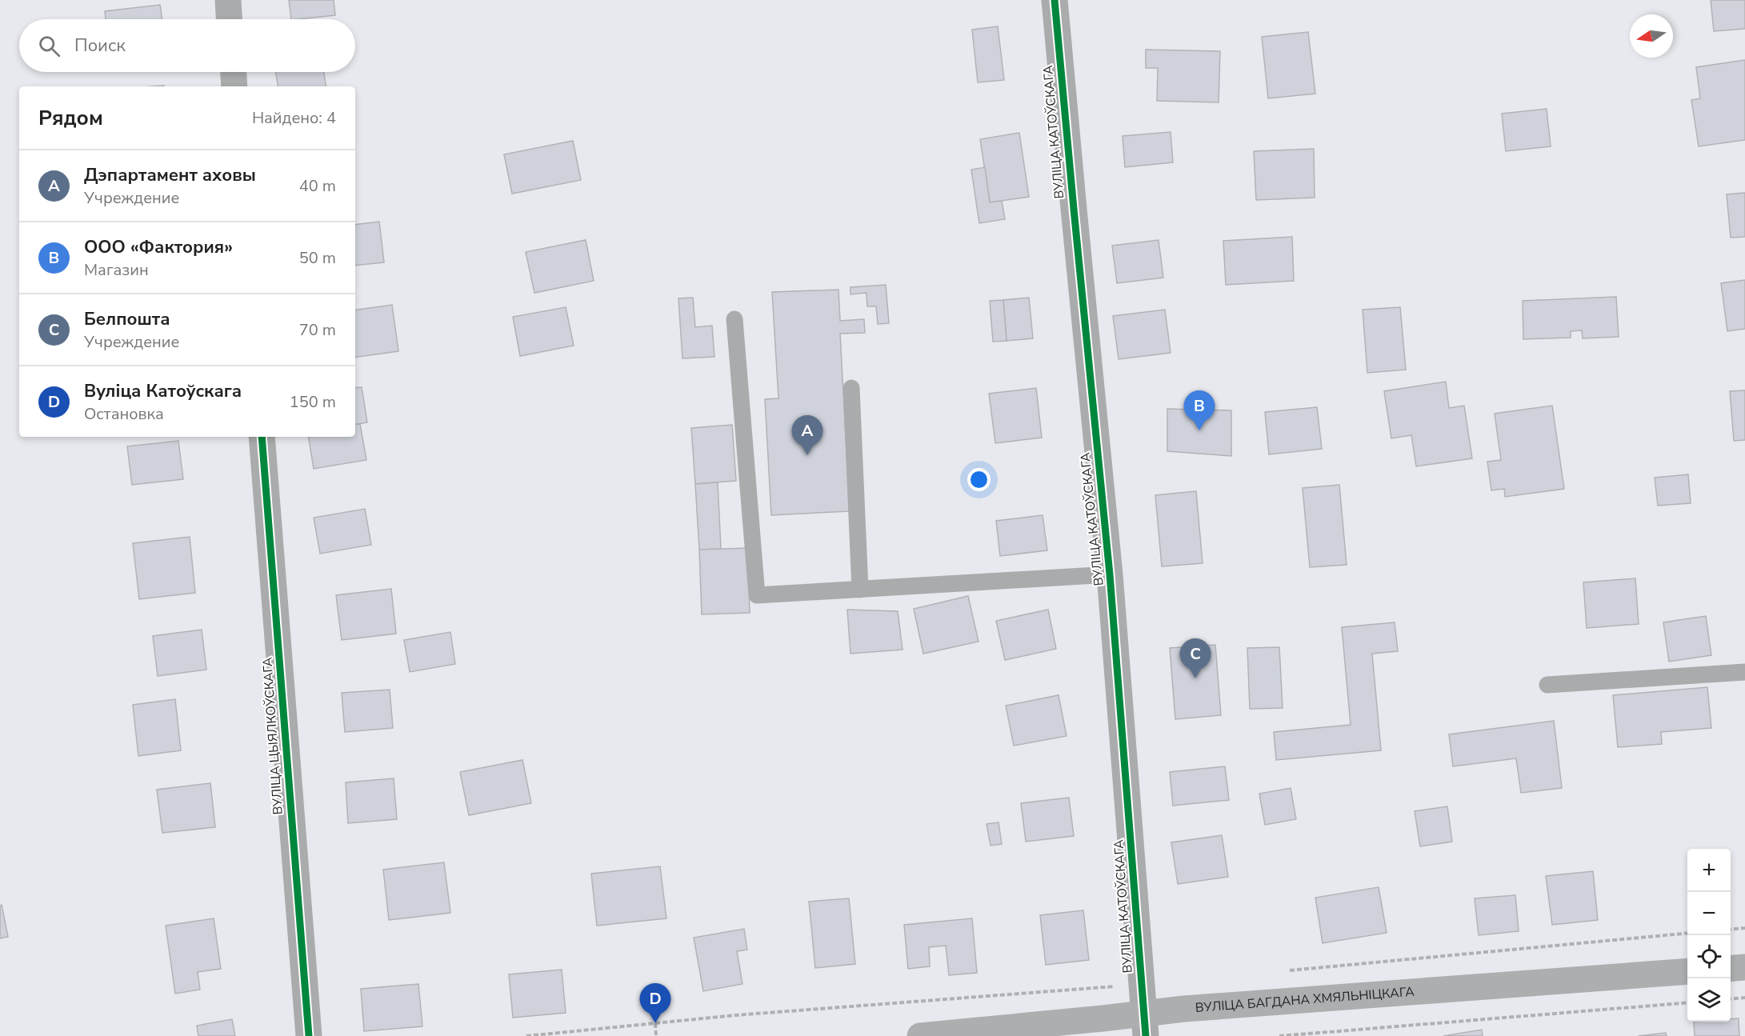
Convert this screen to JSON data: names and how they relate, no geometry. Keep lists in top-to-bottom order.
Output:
{
  "streets": {
    "main road": ["ВУЛІЦА БАГДАНА ХМЯЛЬНІЦКАГА"],
    "street": ["ВУЛІЦА КАТОЎСКАГА", "ВУЛІЦА ЦЫЯЛКОЎСКАГА"]
  },
  "crossings": [
    ["ВУЛІЦА КАТОЎСКАГА", "ВУЛІЦА БАГДАНА ХМЯЛЬНІЦКАГА"]
  ],
  "north": "left",
  "page": {
    "search": "Поиск",
    "heading": ["Рядом", "Найдено: 4"],
    "list": [
      {
        "mark": "A",
        "name": "Дэпартамент аховы",
        "note": "Учреждение",
        "value": "40 m"
      },
      {
        "mark": "B",
        "name": "ООО «Фактория»",
        "note": "Магазин",
        "value": "50 m"
      },
      {
        "mark": "C",
        "name": "Белпошта",
        "note": "Учреждение",
        "value": "70 m"
      },
      {
        "mark": "D",
        "name": "Вуліца Катоўскага",
        "note": "Остановка",
        "value": "150 m"
      }
    ],
    "pins": [
      "B",
      "A",
      "C",
      "D"
    ],
    "map_buttons": ["+", "−"]
  }
}
